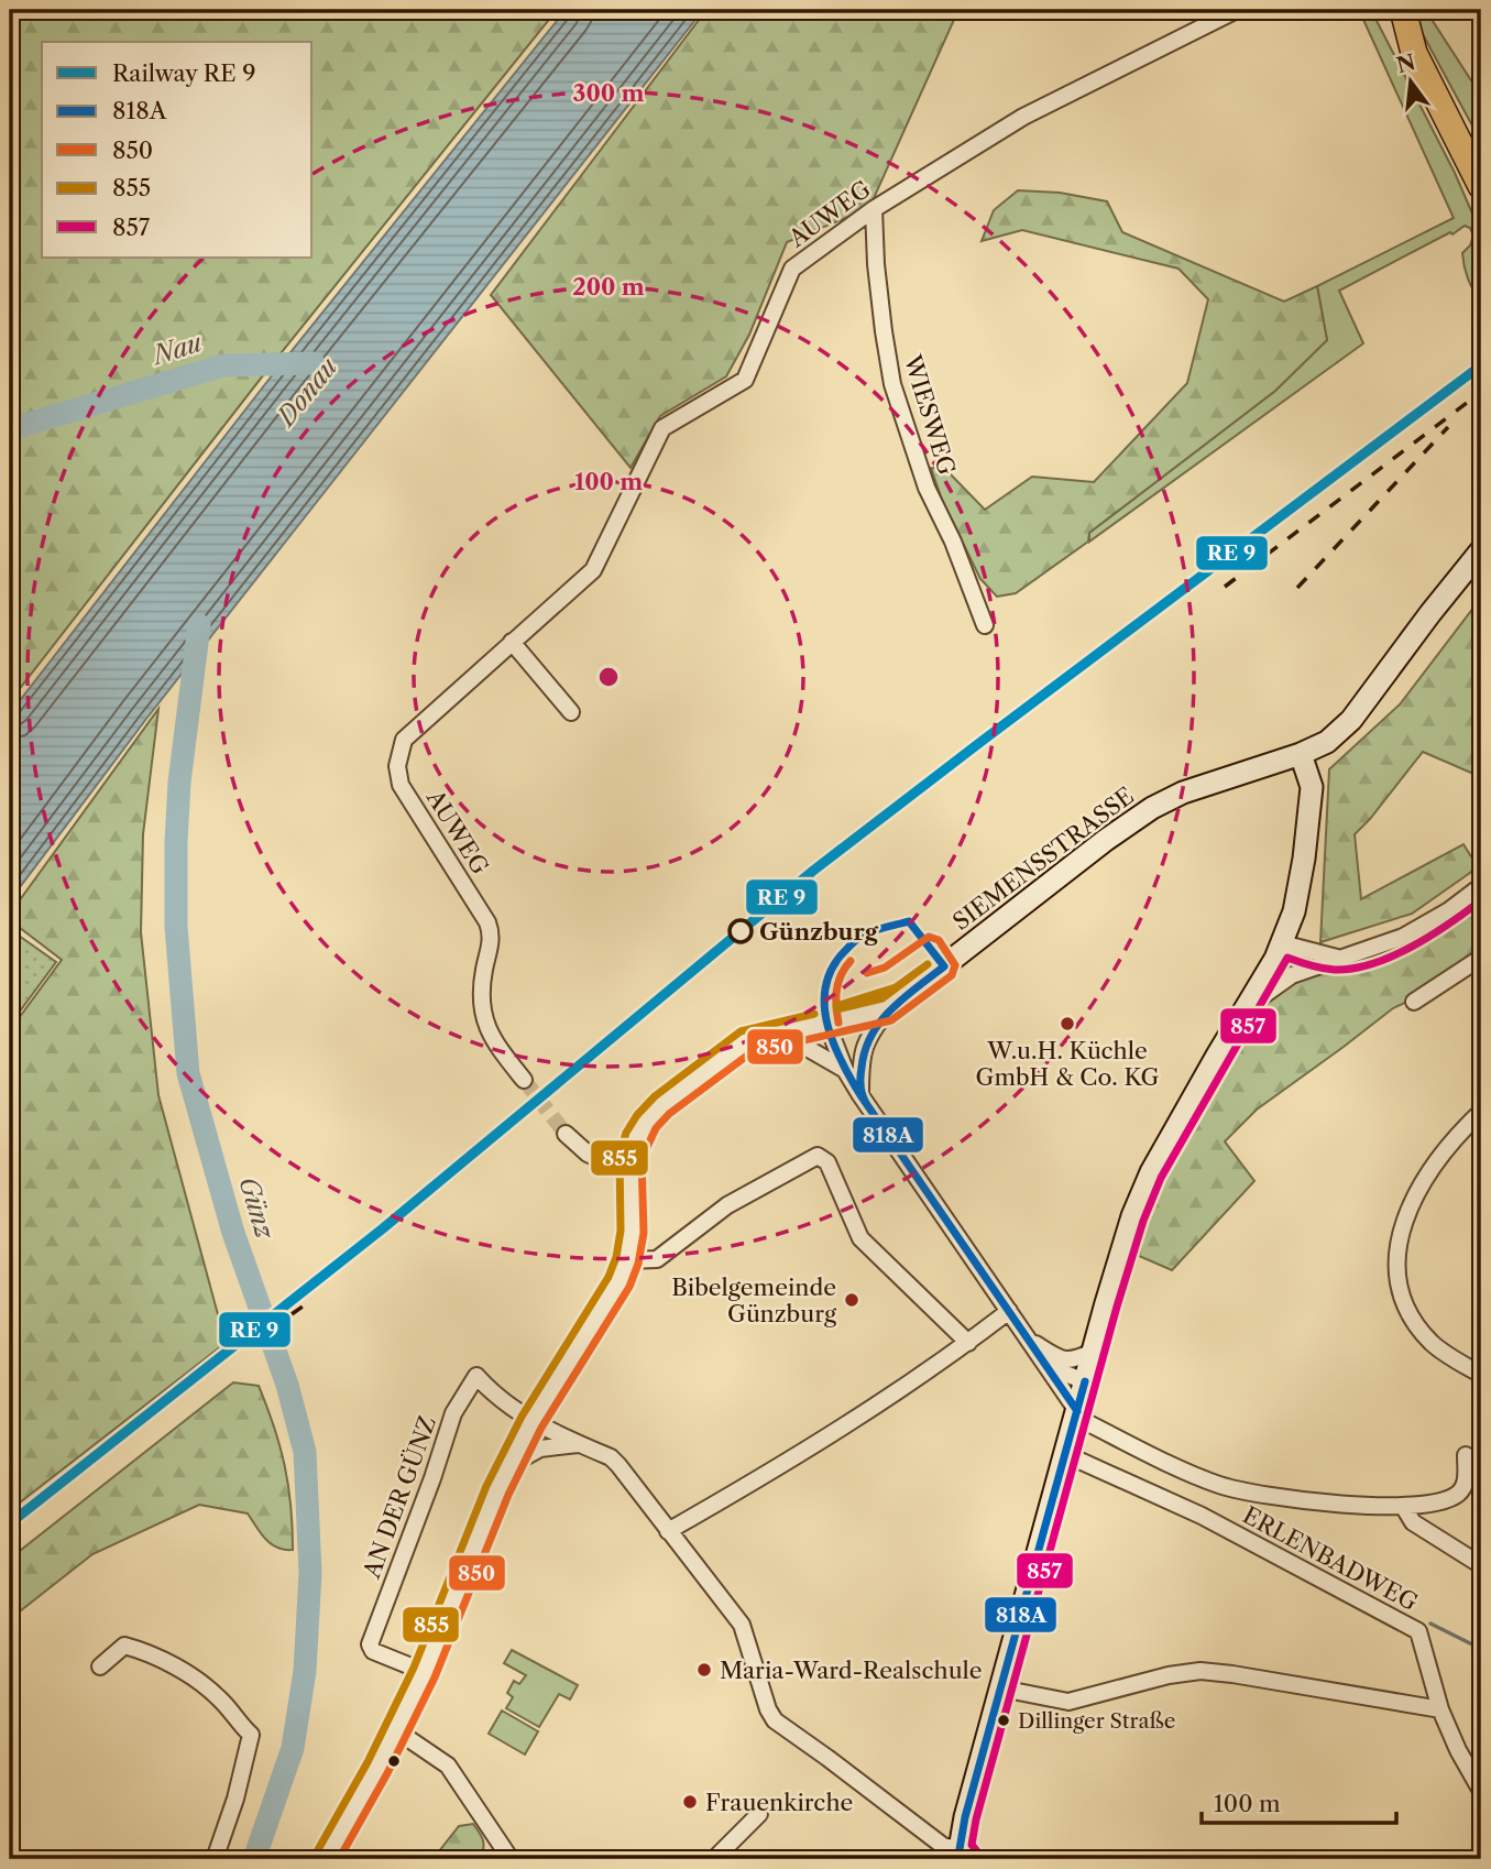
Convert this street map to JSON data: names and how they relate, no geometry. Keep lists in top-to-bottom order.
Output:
{
  "streets": {
    "main road": ["SIEMENSSTRASSE"],
    "street": [
      "AUWEG",
      "WIESWEG",
      "AN DER GÜNZ",
      "ERLENBADWEG"
    ]
  },
  "crossings": [
    ["AUWEG", "WIESWEG"]
  ],
  "water": ["Nau", "Donau", "Günz"],
  "places": [
    "Günzburg",
    "W.u.H. Küchle GmbH & Co. KG",
    "Bibelgemeinde Günzburg",
    "Maria-Ward-Realschule",
    "Dillinger Straße",
    "Frauenkirche"
  ],
  "lines": [
    "transit line 857",
    "transit line 818A",
    "transit line 850",
    "transit line 855"
  ],
  "legend": [
    "Railway RE 9",
    "818A",
    "850",
    "855",
    "857"
  ],
  "scale_bar": "100 m",
  "north": "top",
  "rings": ["300 m", "200 m", "100 m"]
}
